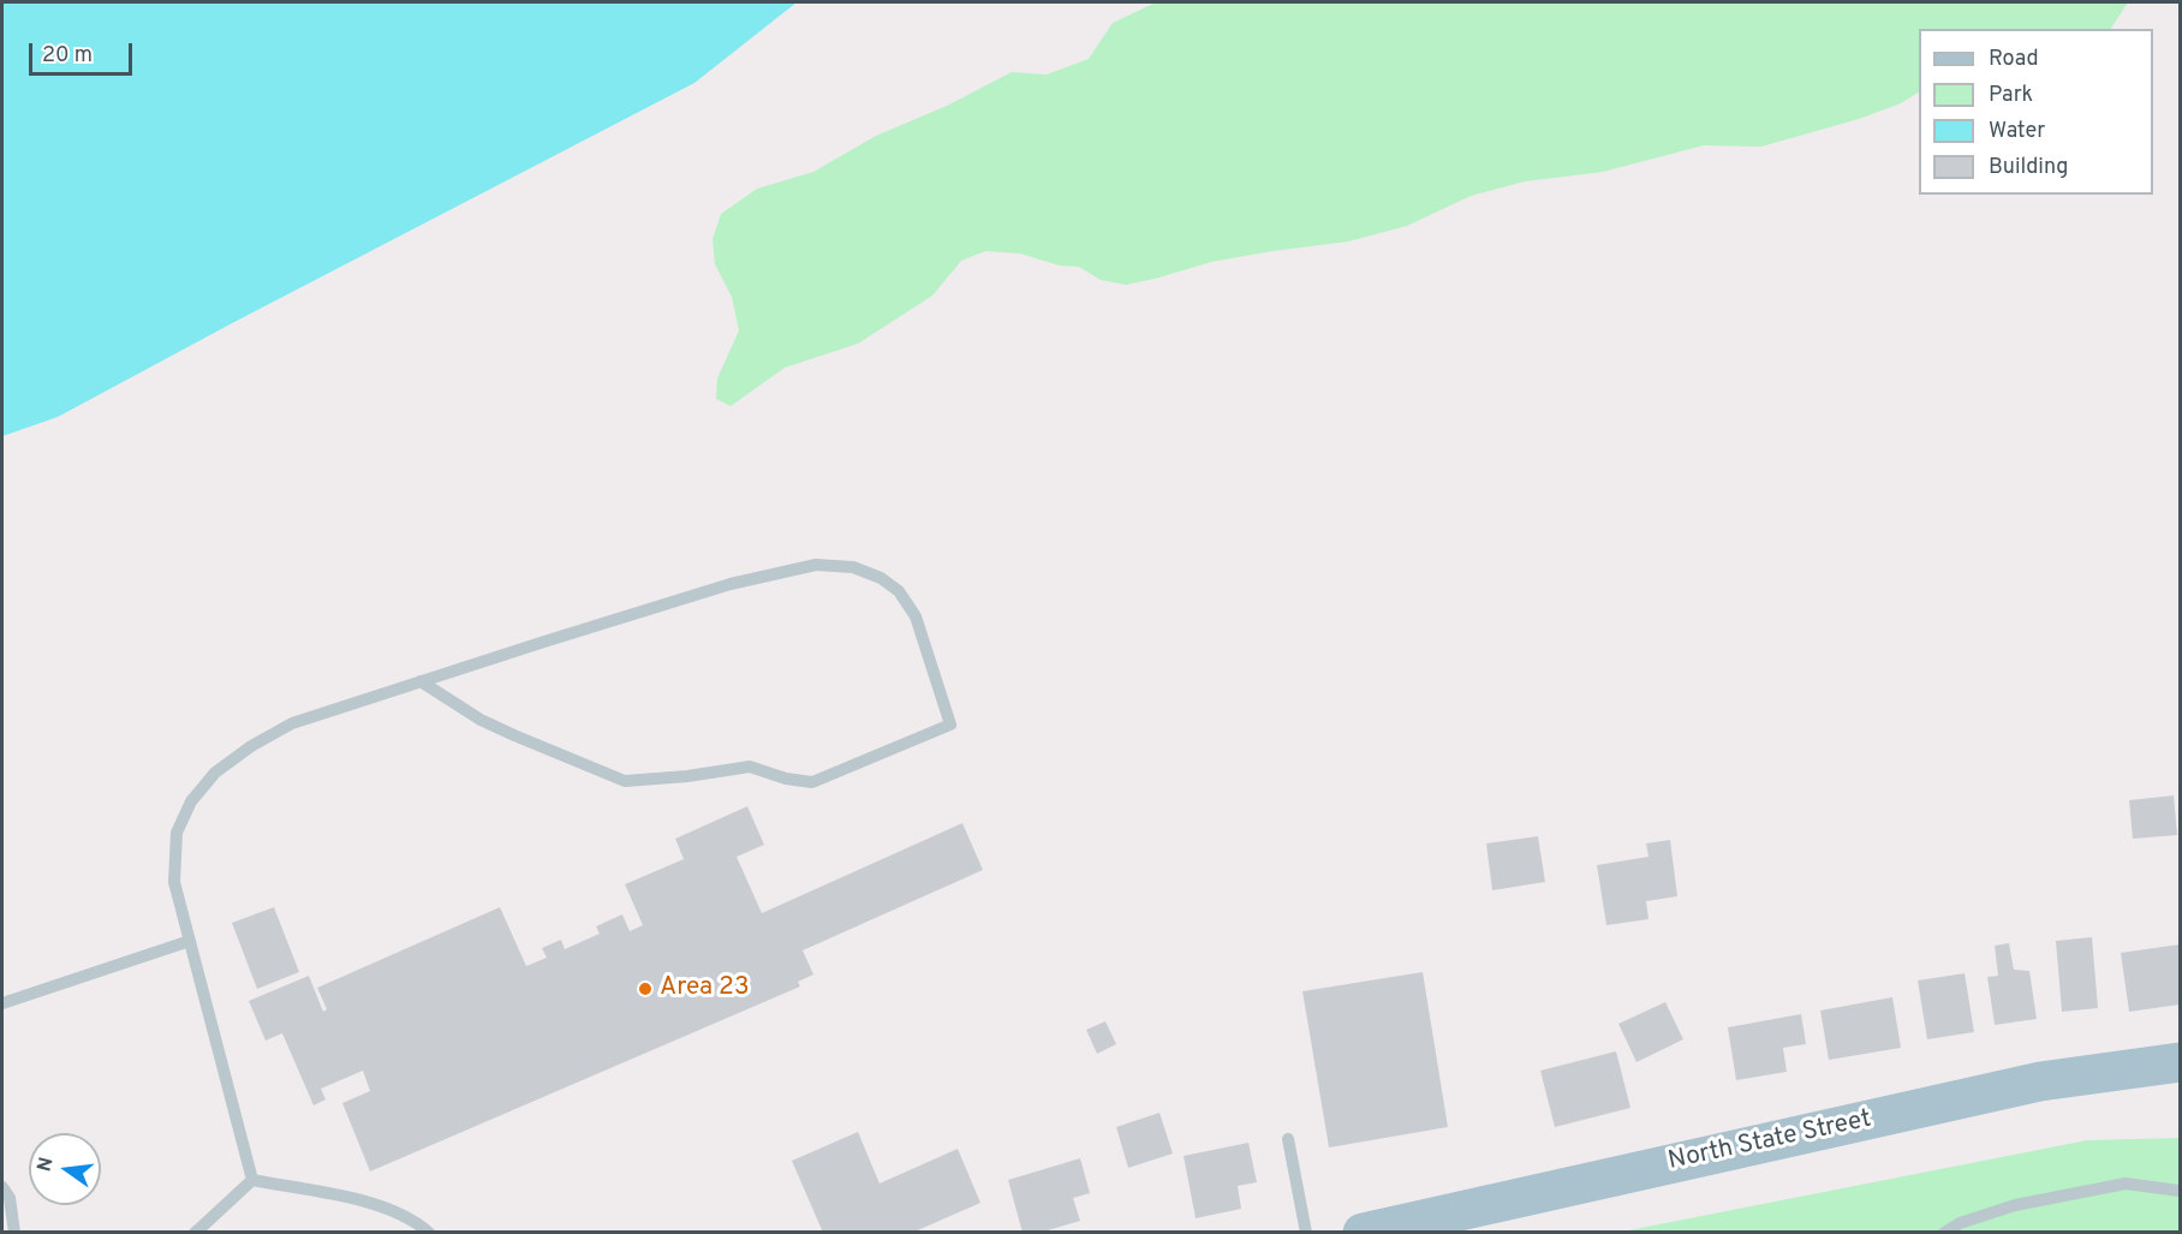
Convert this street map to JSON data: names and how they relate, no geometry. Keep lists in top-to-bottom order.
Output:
{
  "streets": {
    "main road": ["North State Street"]
  },
  "places": ["Area 23"],
  "legend": [
    "Road",
    "Park",
    "Water",
    "Building"
  ],
  "scale_bar": "20 m",
  "north": "left"
}
